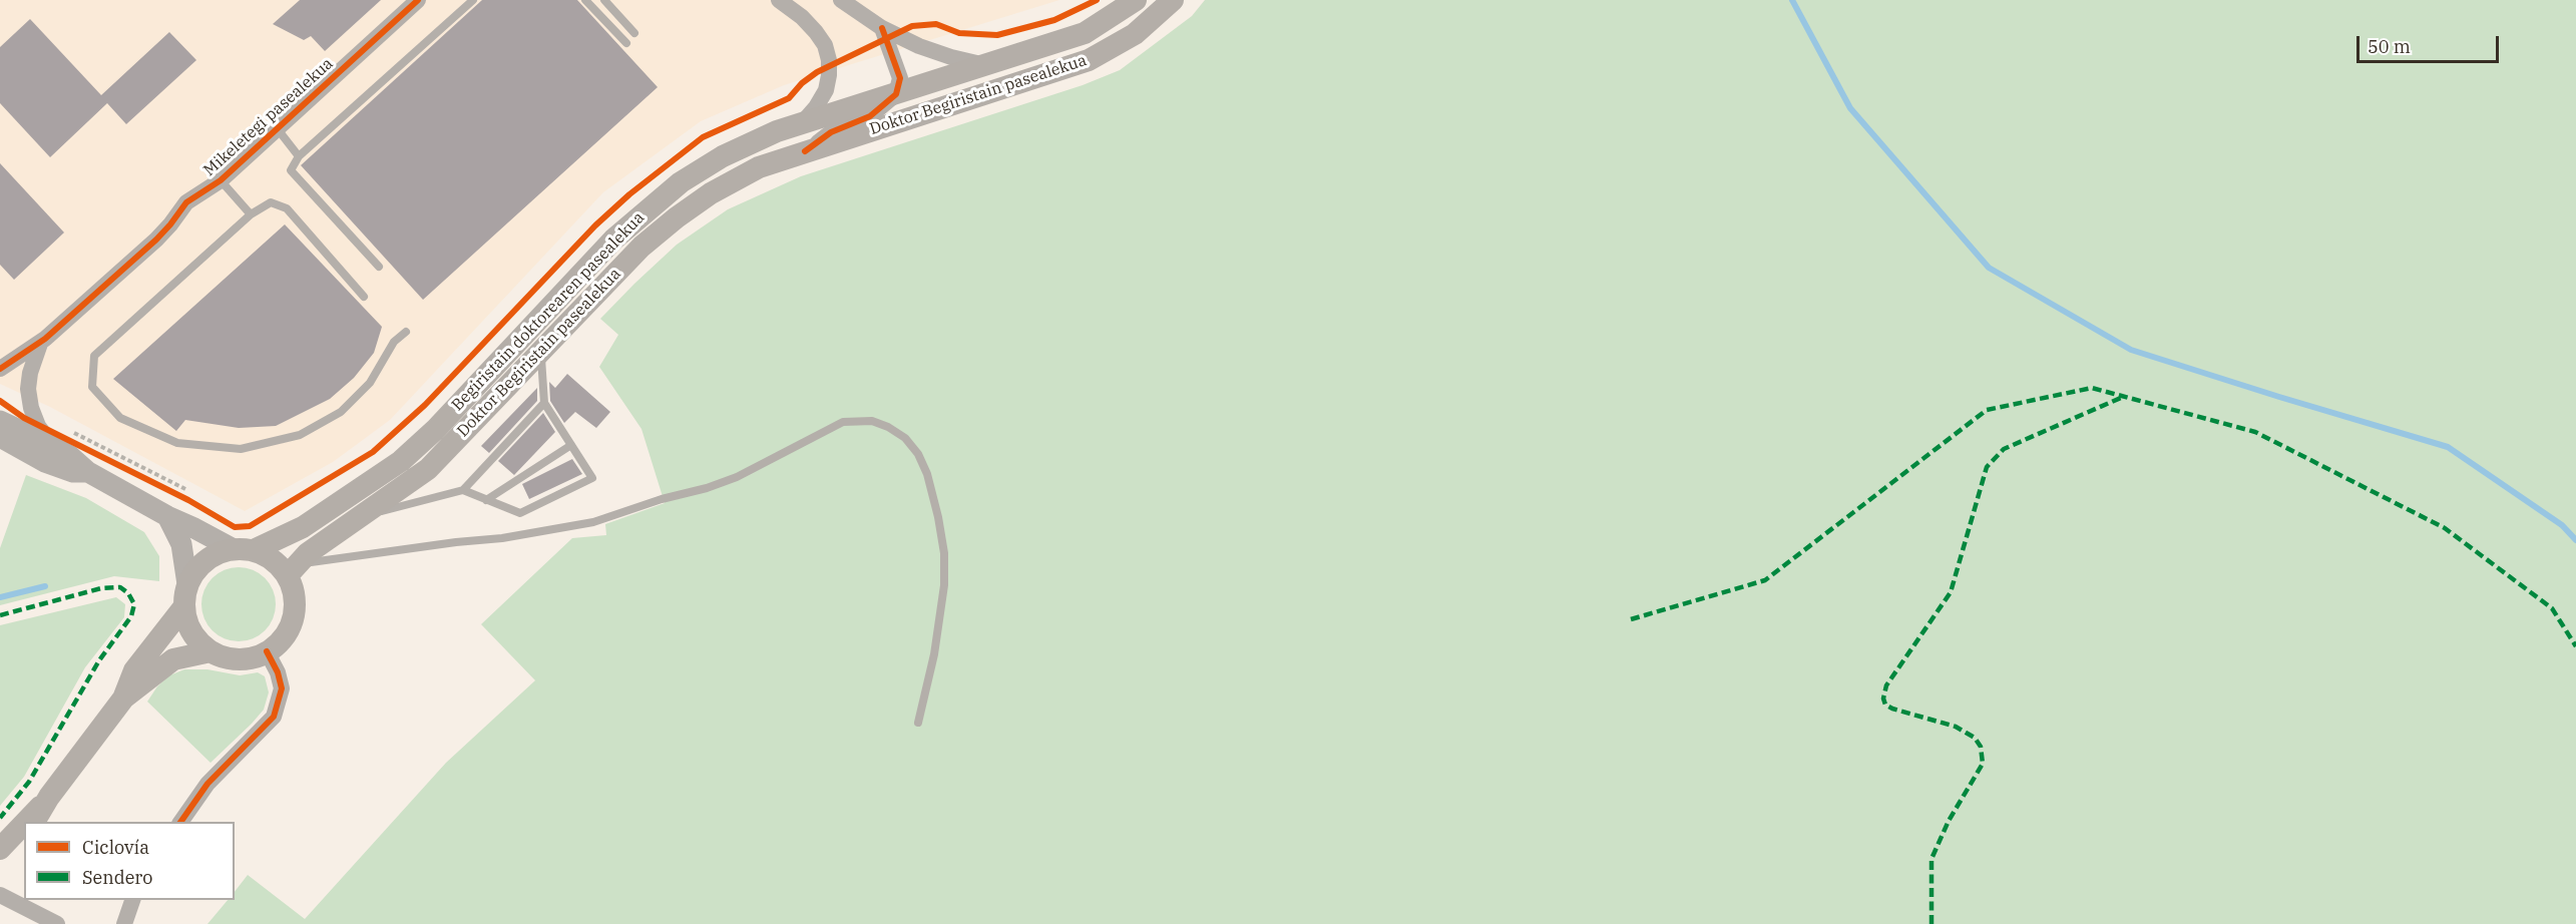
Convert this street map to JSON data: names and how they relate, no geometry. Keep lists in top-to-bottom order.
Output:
{
  "streets": {
    "main road": ["Doktor Begiristain pasealekua", "Begiristain doktorearen pasealekua"],
    "street": ["Mikeletegi pasealekua"]
  },
  "crossings": [
    ["Doktor Begiristain pasealekua", "Begiristain doktorearen pasealekua"]
  ],
  "legend": ["Ciclovía", "Sendero"],
  "scale_bar": "50 m"
}
